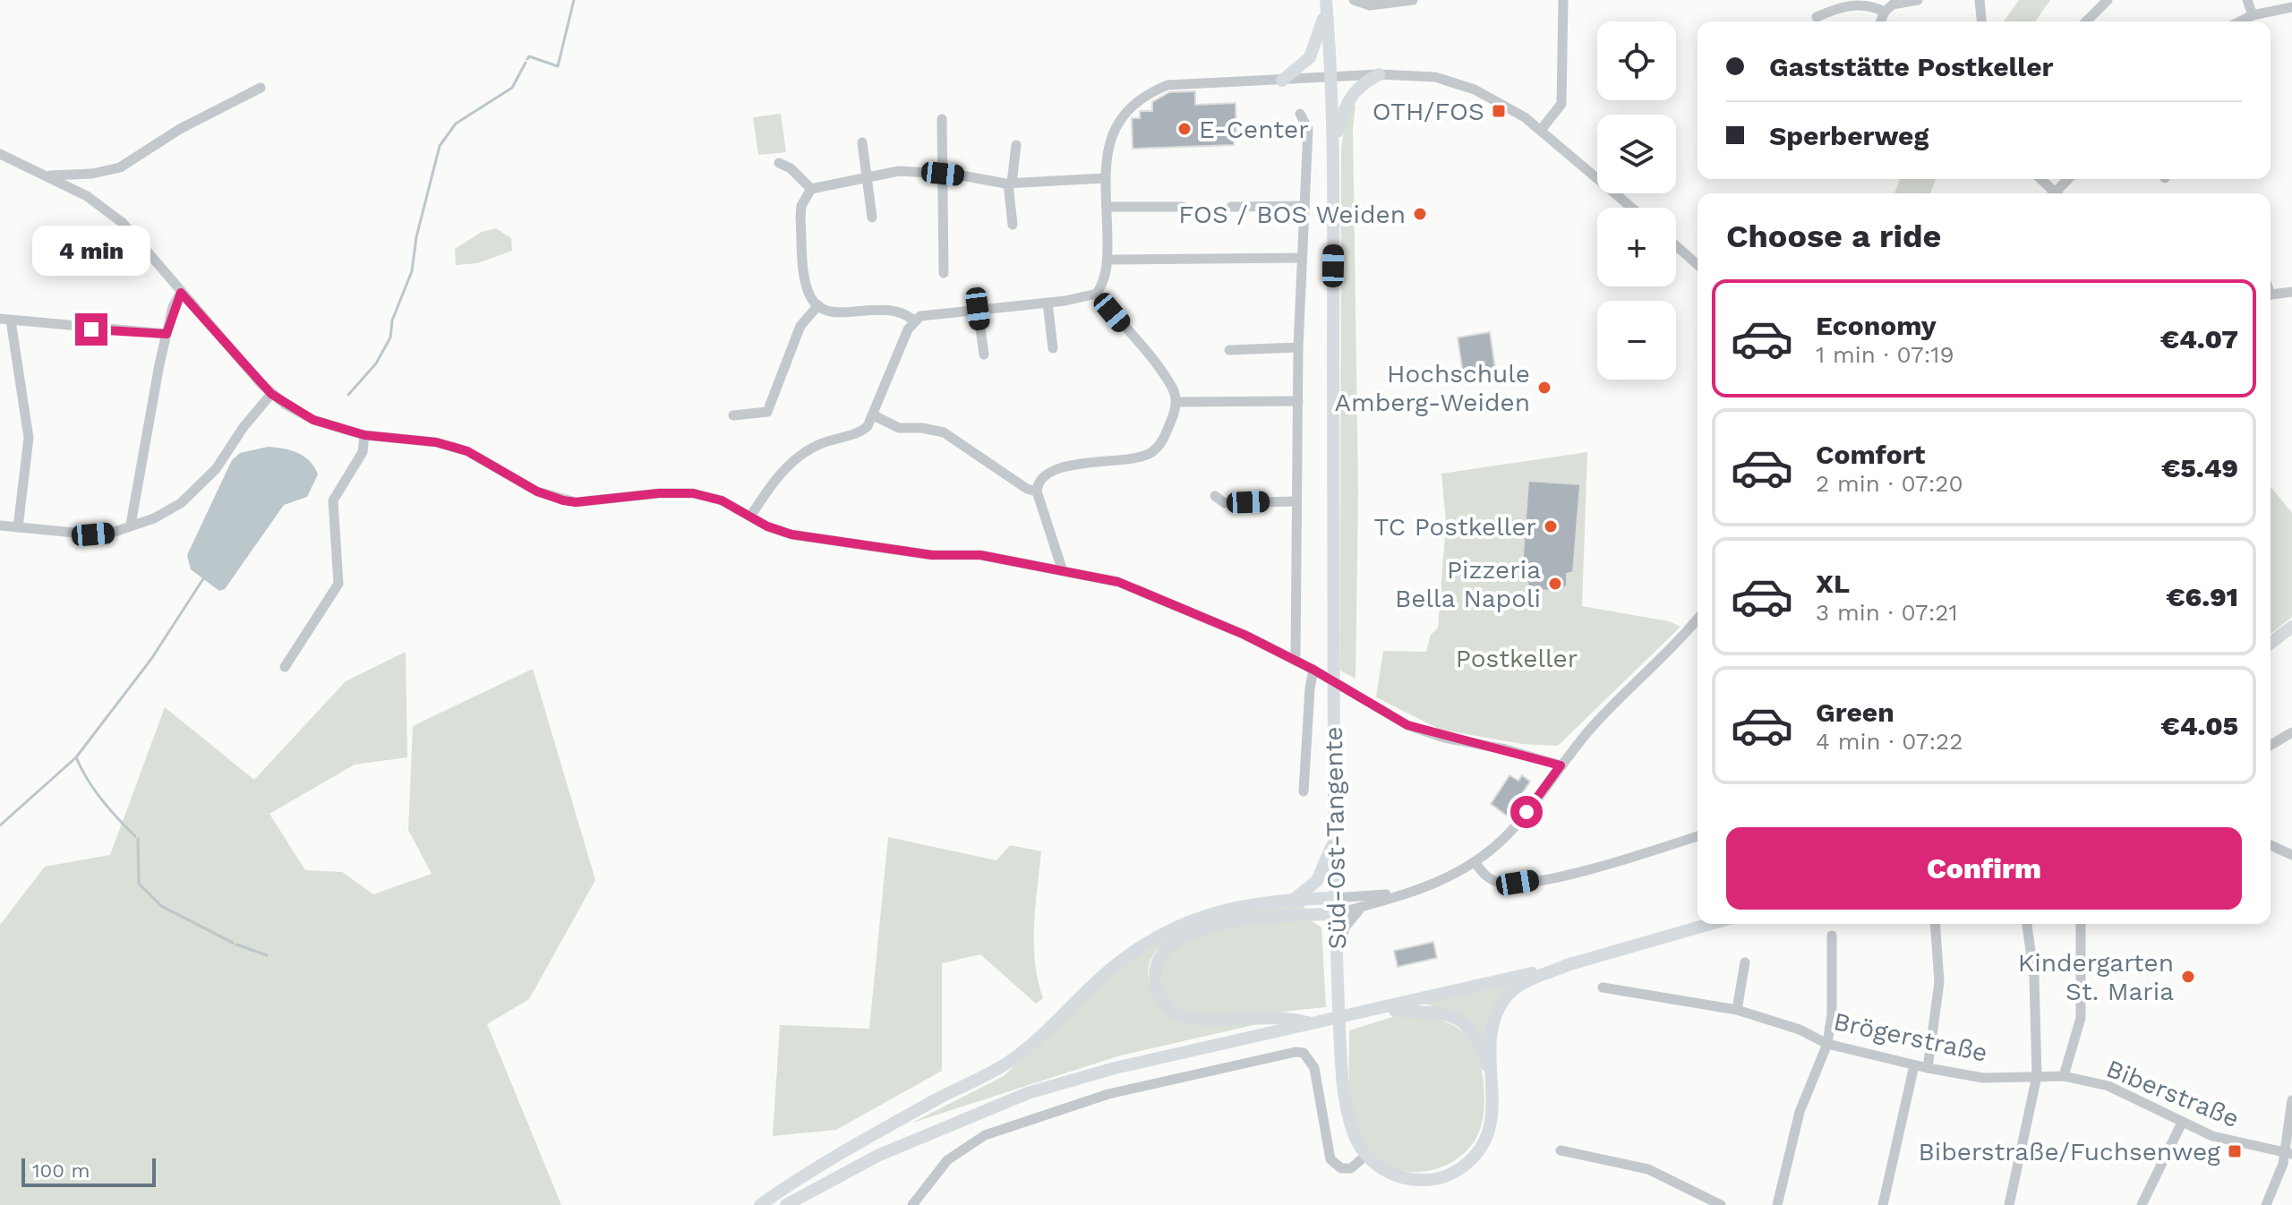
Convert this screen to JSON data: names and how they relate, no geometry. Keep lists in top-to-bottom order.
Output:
{
  "streets": {
    "main road": ["Süd-Ost-Tangente"],
    "street": ["Brögerstraße", "Biberstraße"]
  },
  "crossings": [
    ["Brögerstraße", "Biberstraße"]
  ],
  "parks": ["Postkeller"],
  "places": {
    "transit": ["OTH/FOS", "Biberstraße/Fuchsenweg"],
    "other": [
      "E-Center",
      "FOS / BOS Weiden",
      "Hochschule Amberg-Weiden",
      "TC Postkeller",
      "Pizzeria Bella Napoli",
      "Kindergarten St. Maria"
    ]
  },
  "scale_bar": "100 m",
  "page": {
    "map_buttons": ["+", "−"],
    "banner": ["Gaststätte Postkeller", "Sperberweg"],
    "heading": "Choose a ride",
    "bubble": "4 min",
    "list": [
      {
        "name": "Economy",
        "note": "1 min · 07:19",
        "value": "€4.07"
      },
      {
        "name": "Comfort",
        "note": "2 min · 07:20",
        "value": "€5.49"
      },
      {
        "name": "XL",
        "note": "3 min · 07:21",
        "value": "€6.91"
      },
      {
        "name": "Green",
        "note": "4 min · 07:22",
        "value": "€4.05"
      }
    ],
    "buttons": "Confirm",
    "scale": "100 m"
  }
}
